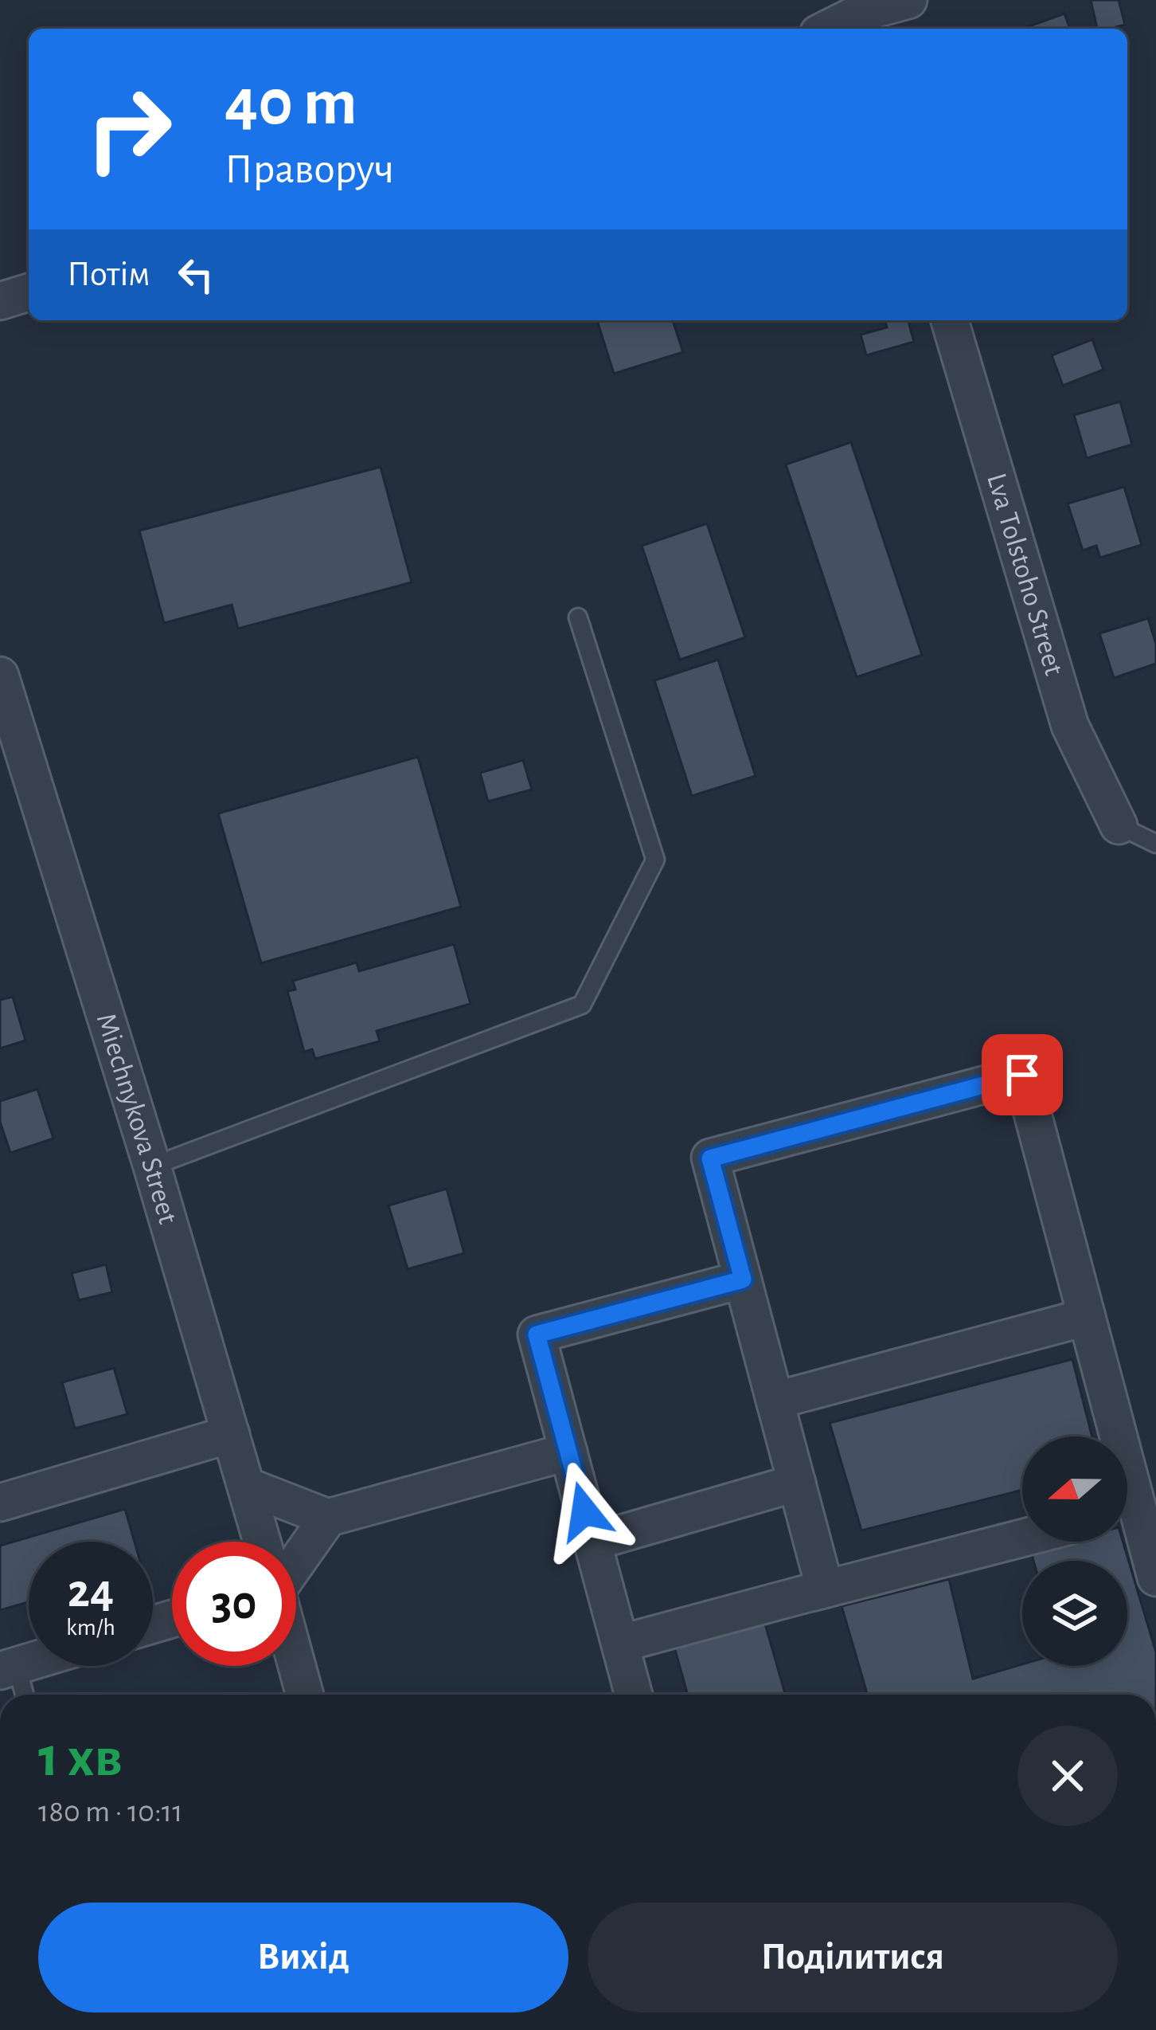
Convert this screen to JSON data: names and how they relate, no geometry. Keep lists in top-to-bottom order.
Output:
{
  "streets": {
    "street": ["Lva Tolstoho Street", "Miechnykova Street"]
  },
  "north": "left",
  "page": {
    "turn": ["40 m", "Праворуч"],
    "then": "Потім",
    "speed": "24 km/h",
    "limit": "30",
    "heading": ["1 хв", "180 m · 10:11"],
    "buttons": ["Вихід", "Поділитися"]
  }
}
